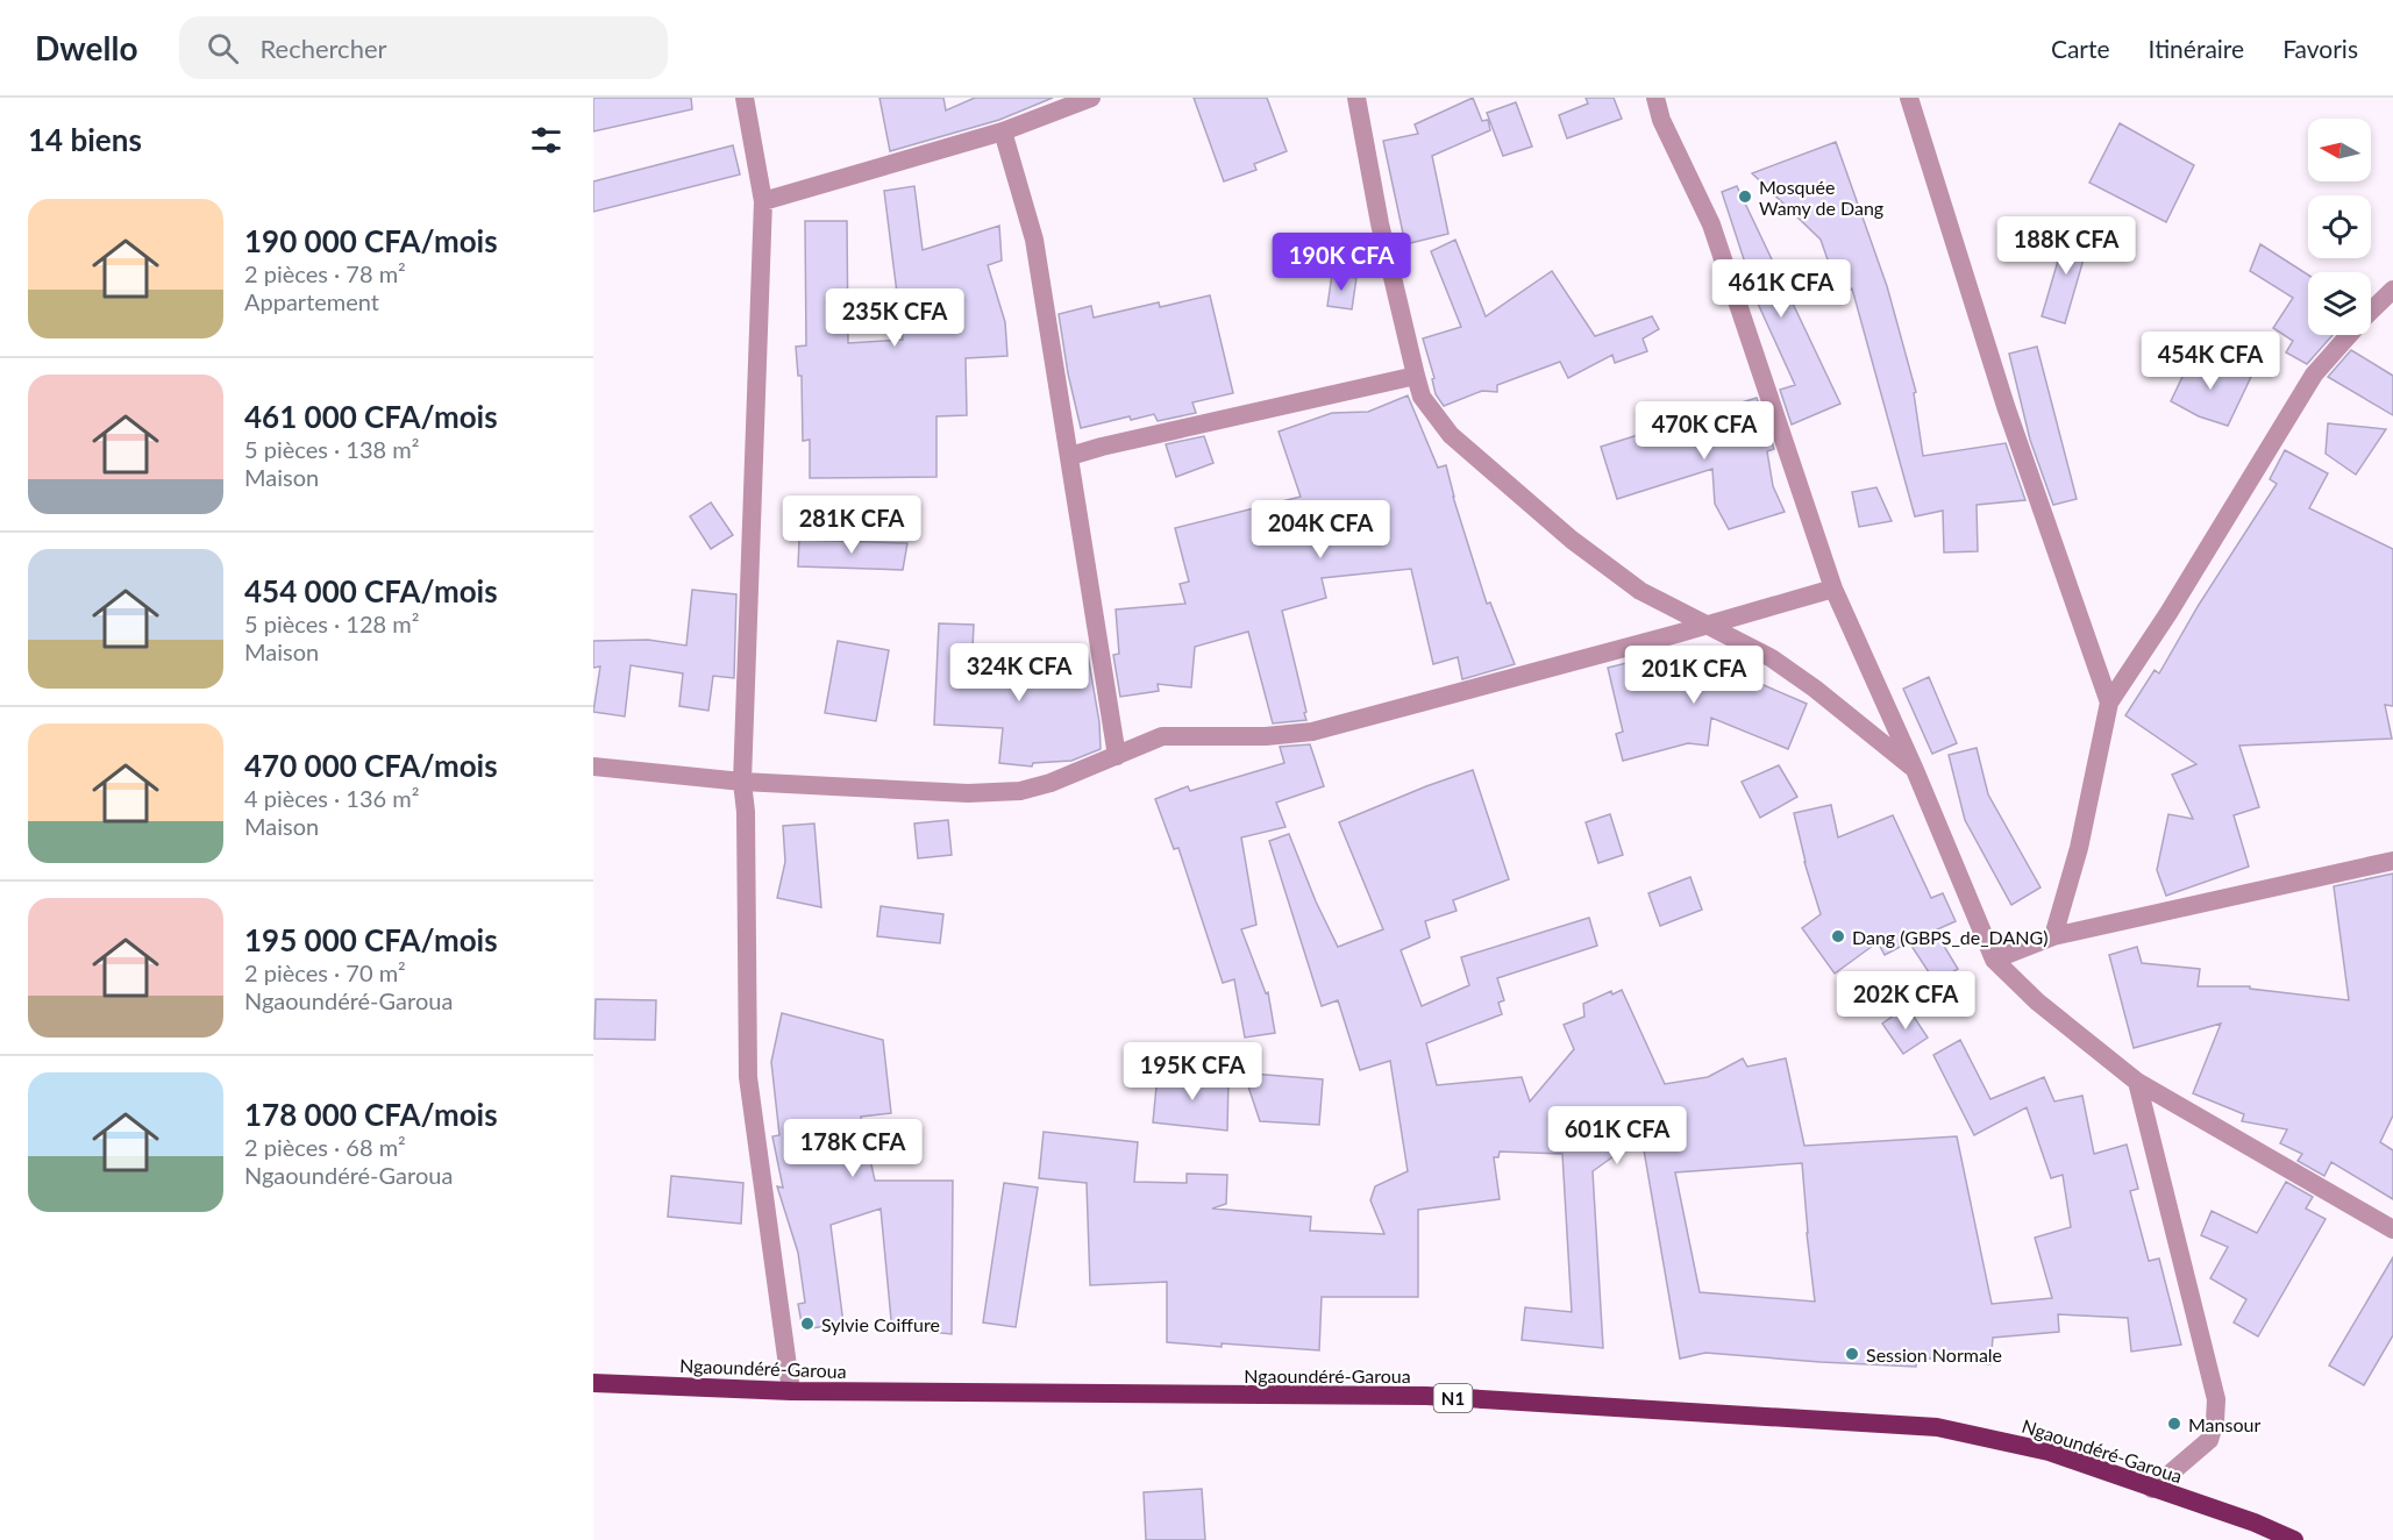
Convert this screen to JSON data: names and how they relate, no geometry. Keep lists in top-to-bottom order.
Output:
{
  "streets": {
    "highway": ["Ngaoundéré-Garoua", "N1"]
  },
  "places": [
    "Mosquée Wamy de Dang",
    "Dang (GBPS_de_DANG)",
    "Sylvie Coiffure",
    "Session Normale",
    "Mansour"
  ],
  "north": "left",
  "page": {
    "header": "Dwello",
    "search": "Rechercher",
    "nav": ["Carte", "Itinéraire", "Favoris"],
    "heading": "14 biens",
    "list": [
      {
        "name": "190 000 CFA/mois",
        "note": "2 pièces · 78 m² · Appartement"
      },
      {
        "name": "461 000 CFA/mois",
        "note": "5 pièces · 138 m² · Maison"
      },
      {
        "name": "454 000 CFA/mois",
        "note": "5 pièces · 128 m² · Maison"
      },
      {
        "name": "470 000 CFA/mois",
        "note": "4 pièces · 136 m² · Maison"
      },
      {
        "name": "195 000 CFA/mois",
        "note": "2 pièces · 70 m² · Ngaoundéré-Garoua"
      },
      {
        "name": "178 000 CFA/mois",
        "note": "2 pièces · 68 m² · Ngaoundéré-Garoua"
      }
    ],
    "price": [
      "188K CFA",
      "190K CFA",
      "461K CFA",
      "235K CFA",
      "454K CFA",
      "470K CFA",
      "281K CFA",
      "204K CFA",
      "324K CFA",
      "201K CFA",
      "202K CFA",
      "195K CFA",
      "601K CFA",
      "178K CFA"
    ]
  }
}
